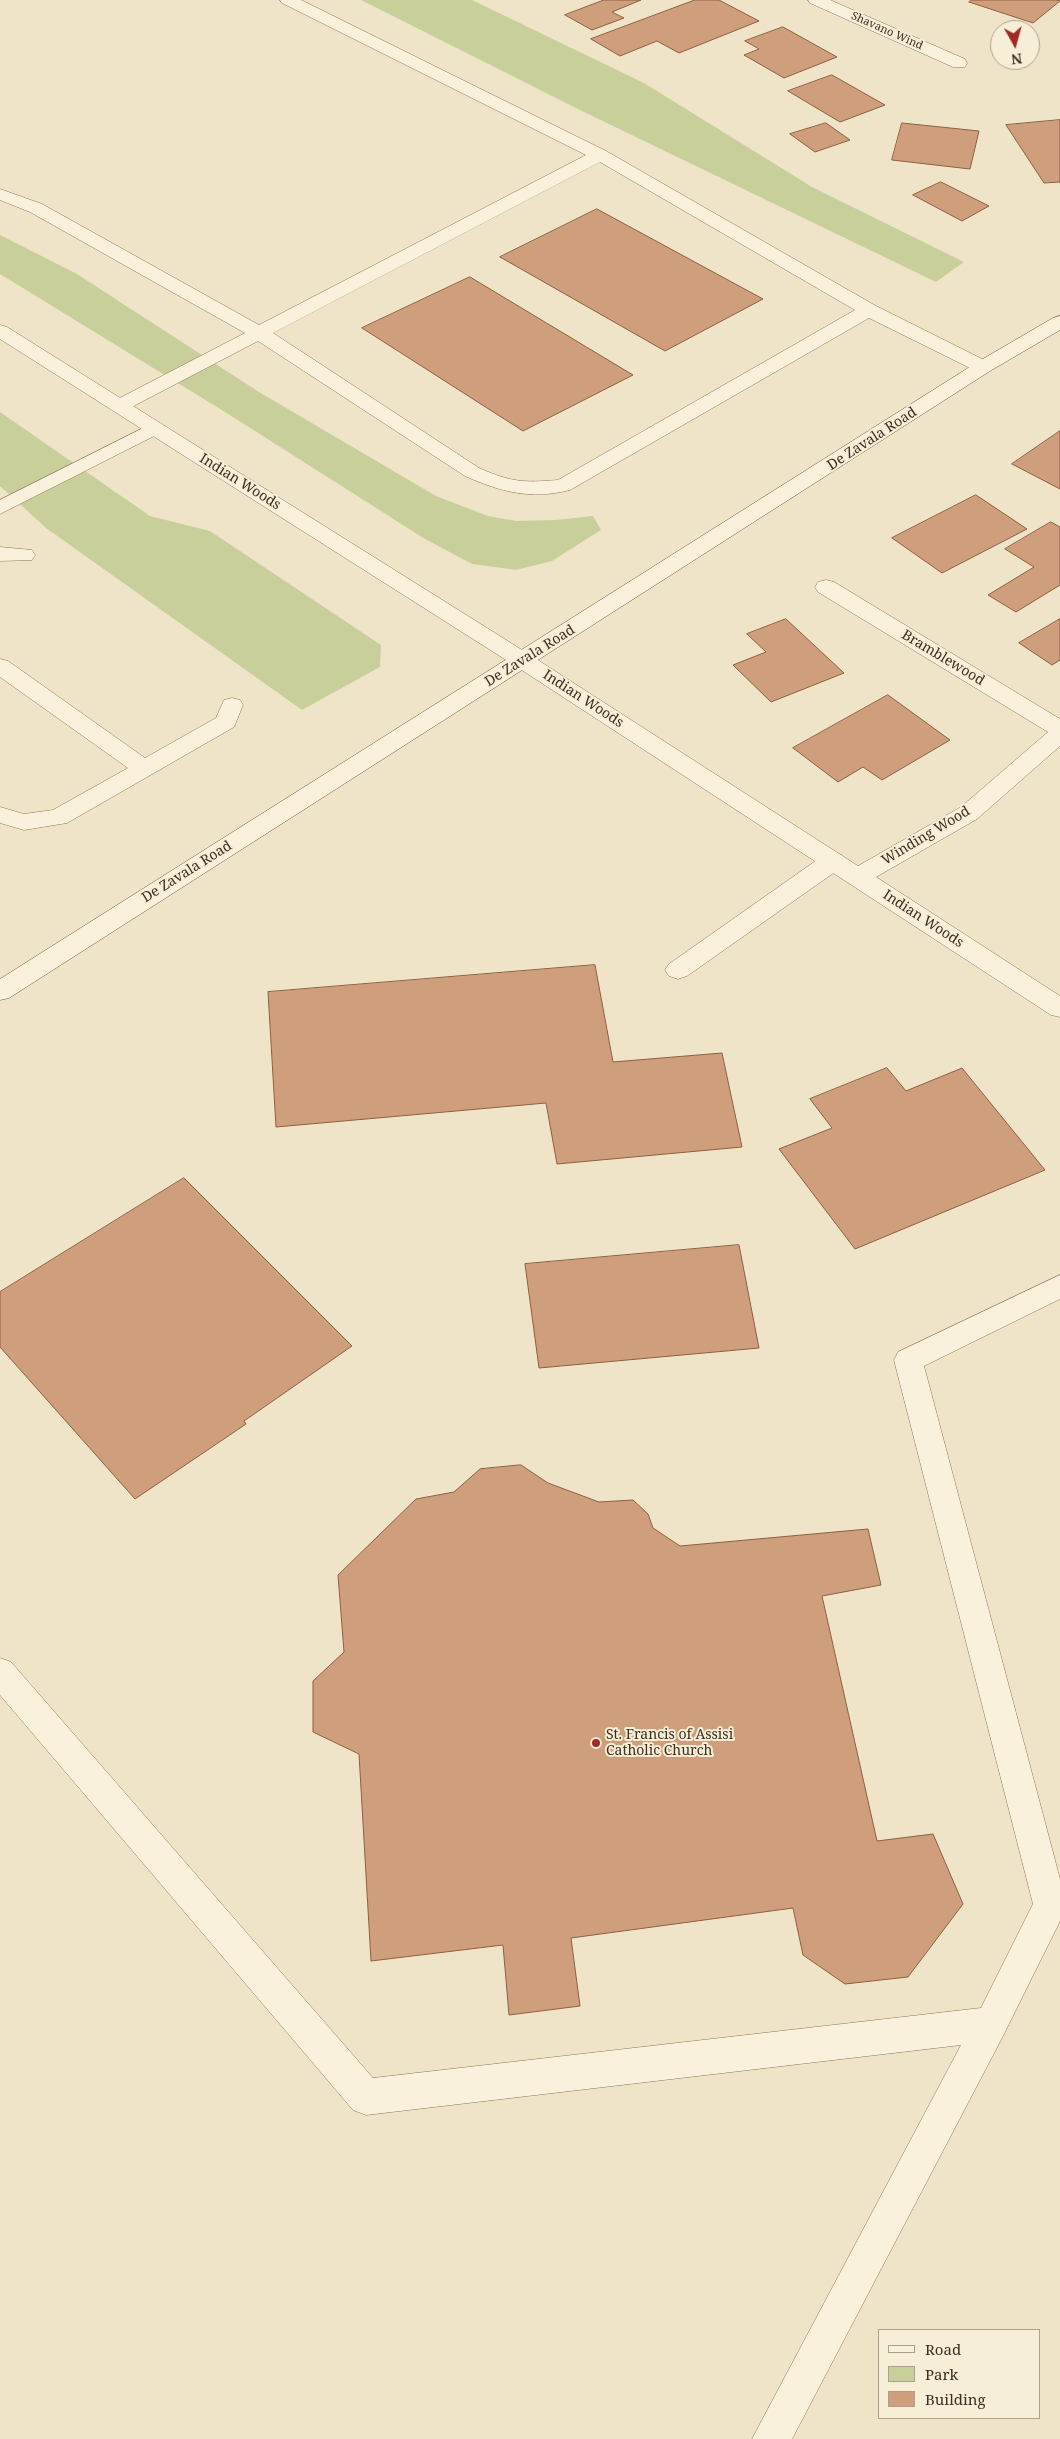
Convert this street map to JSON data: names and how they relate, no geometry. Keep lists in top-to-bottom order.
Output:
{
  "streets": {
    "street": [
      "Shavano Wind",
      "De Zavala Road",
      "Indian Woods",
      "Bramblewood",
      "Winding Wood"
    ]
  },
  "crossings": [
    ["De Zavala Road", "Indian Woods"],
    ["Indian Woods", "Winding Wood"]
  ],
  "places": ["St. Francis of Assisi Catholic Church"],
  "legend": ["Road", "Park", "Building"],
  "north": "bottom"
}
